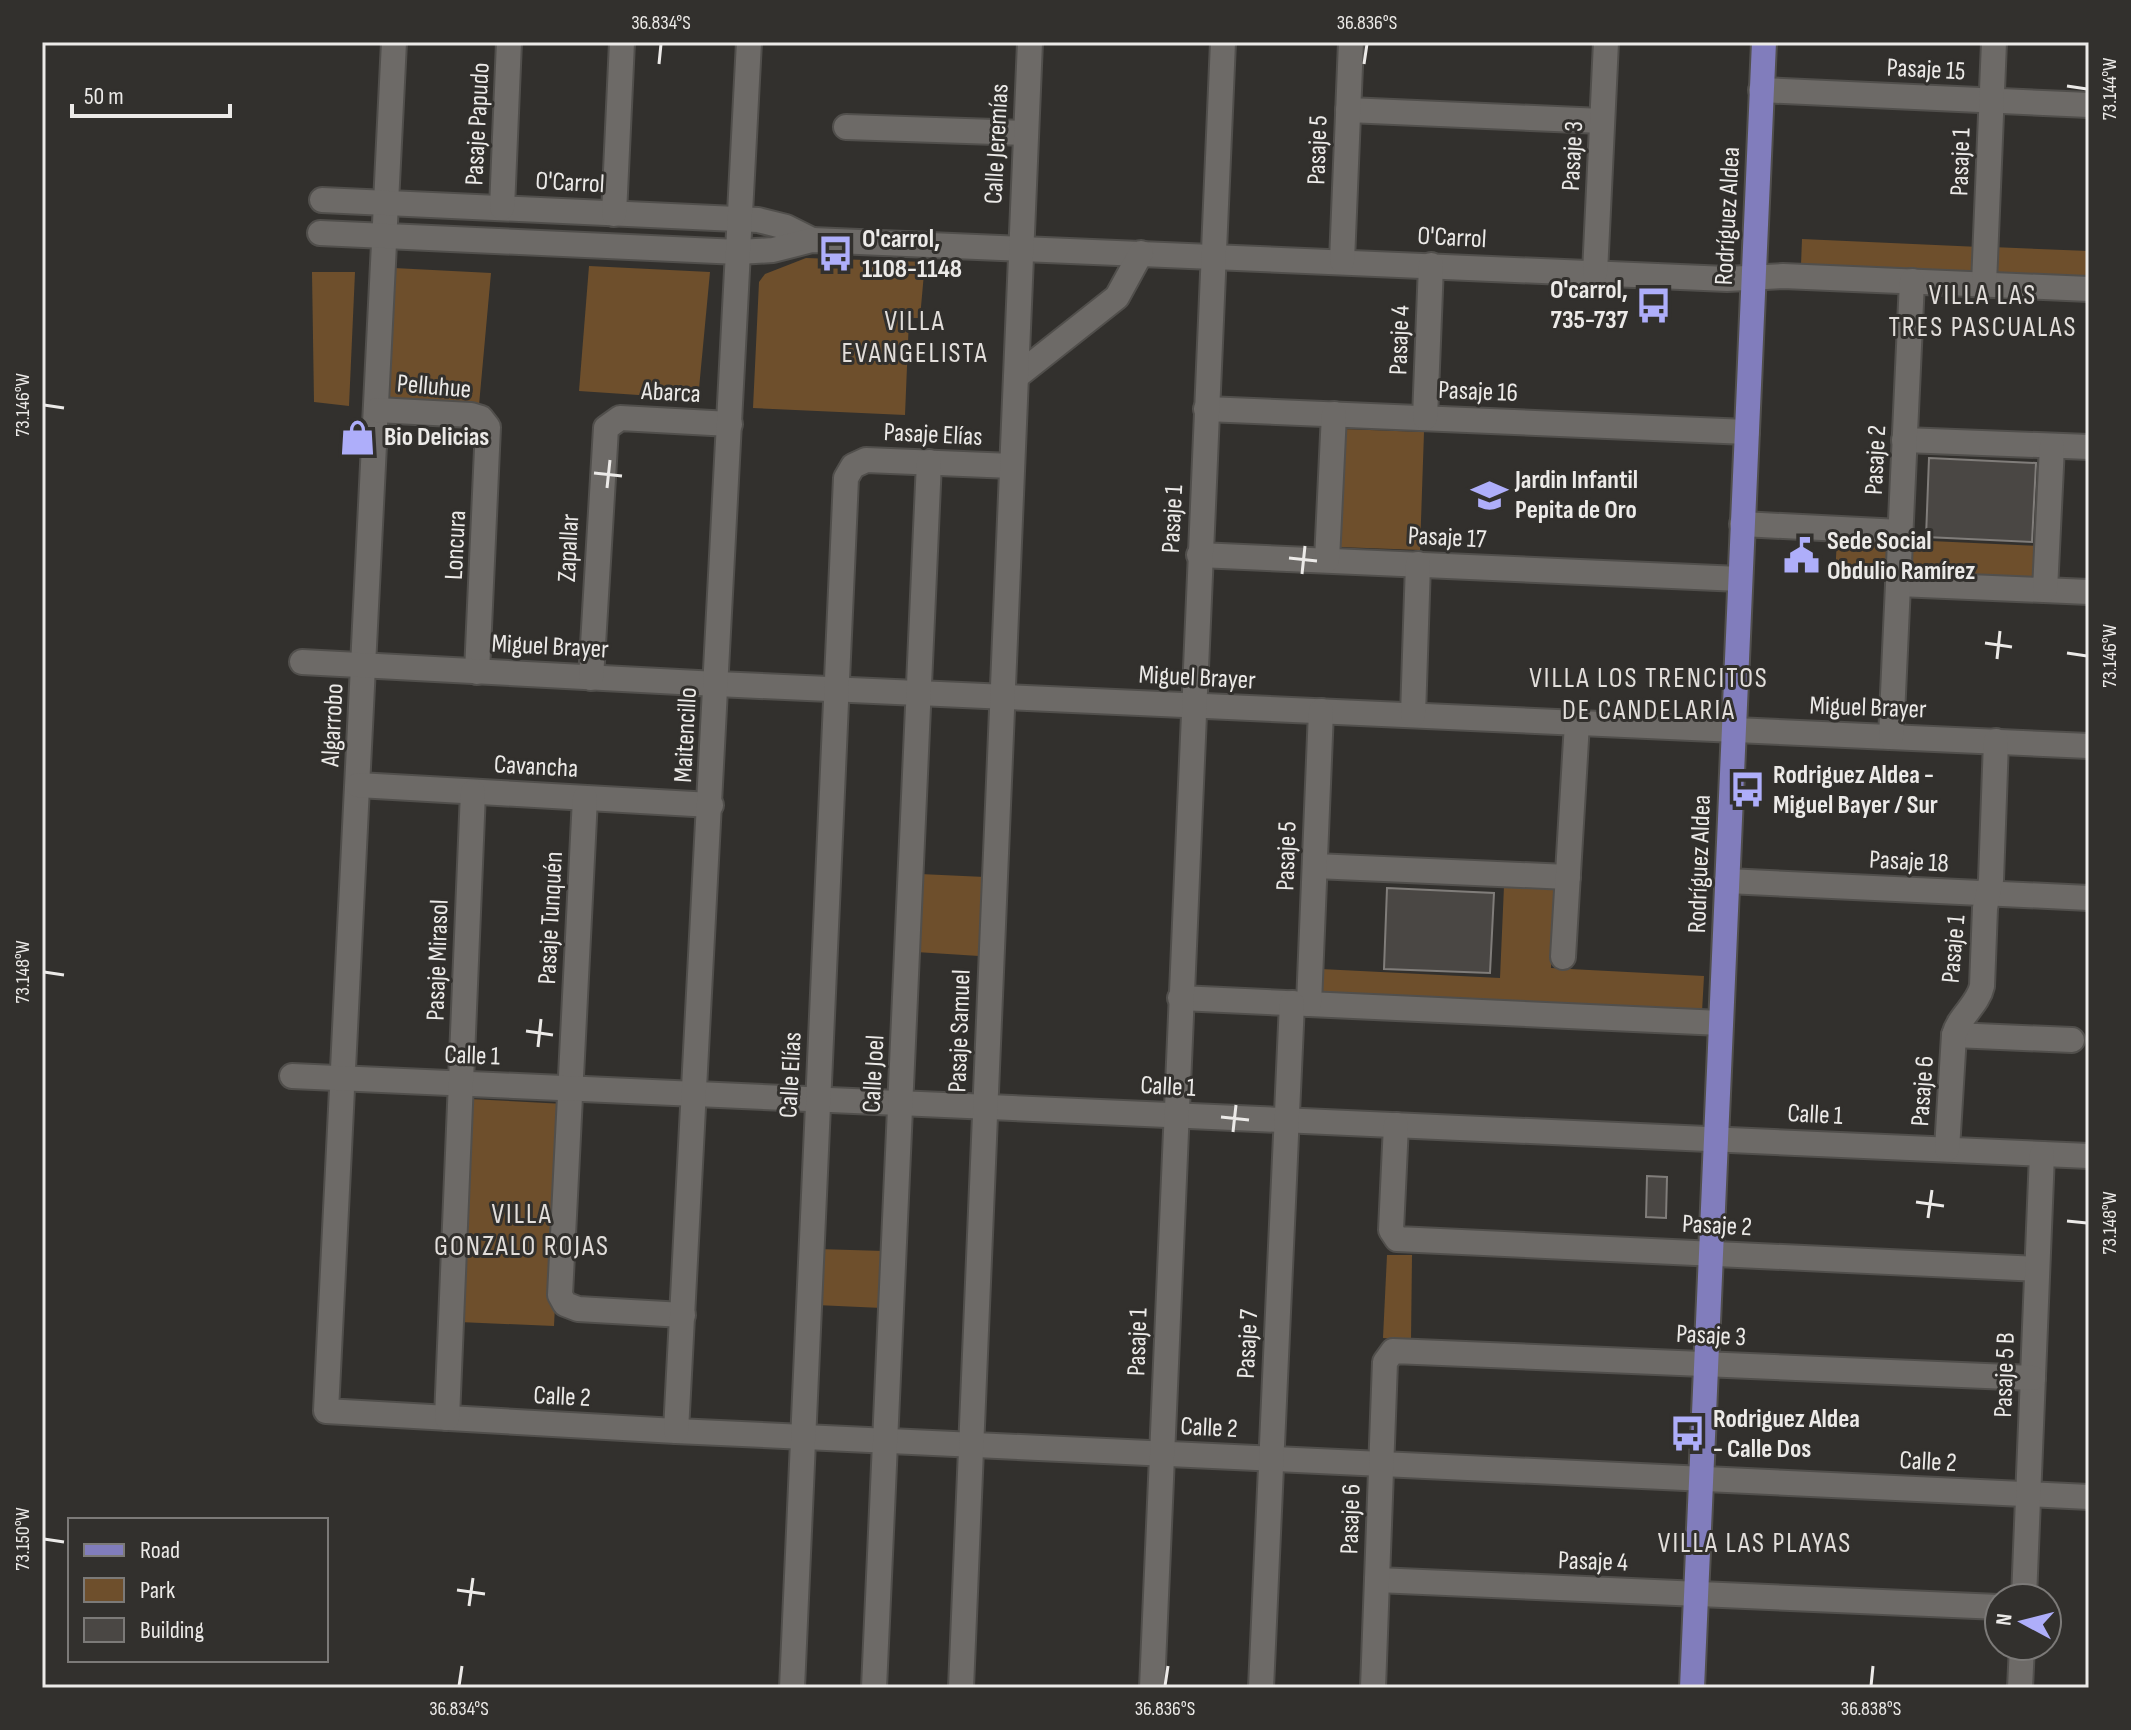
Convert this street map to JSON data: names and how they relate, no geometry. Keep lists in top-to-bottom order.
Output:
{
  "streets": {
    "main road": ["Rodríguez Aldea"],
    "street": [
      "Pasaje 15",
      "Pasaje Papudo",
      "Calle Jeremías",
      "Pasaje 5",
      "Pasaje 3",
      "Pasaje 1",
      "O'Carrol",
      "Pasaje 4",
      "Pelluhue",
      "Pasaje 16",
      "Abarca",
      "Pasaje Elías",
      "Pasaje 2",
      "Pasaje 17",
      "Loncura",
      "Zapallar",
      "Miguel Brayer",
      "Algarrobo",
      "Maitencillo",
      "Cavancha",
      "Pasaje 18",
      "Pasaje Tunquén",
      "Pasaje Mirasol",
      "Pasaje Samuel",
      "Calle 1",
      "Calle Joel",
      "Calle Elías",
      "Pasaje 6",
      "Pasaje 7",
      "Pasaje 5 B",
      "Calle 2"
    ]
  },
  "crossings": [
    ["Pasaje 15", "Pasaje 1"],
    ["Pasaje 15", "Rodríguez Aldea"],
    ["Pasaje Papudo", "O'Carrol"],
    ["Calle Jeremías", "O'Carrol"],
    ["Calle Jeremías", "Pasaje Samuel"],
    ["Pasaje 5", "O'Carrol"],
    ["Pasaje 5", "Miguel Brayer"],
    ["Pasaje 5", "Pasaje 7"],
    ["Pasaje 3", "O'Carrol"],
    ["Pasaje 3", "Rodríguez Aldea"],
    ["Pasaje 3", "Pasaje 6"],
    ["Pasaje 3", "Pasaje 5 B"],
    ["Pasaje 1", "O'Carrol"],
    ["Pasaje 1", "Pasaje 16"],
    ["Pasaje 1", "Pasaje 17"],
    ["Pasaje 1", "Miguel Brayer"],
    ["Pasaje 1", "Pasaje 18"],
    ["Pasaje 1", "Calle 1"],
    ["Pasaje 1", "Pasaje 6"],
    ["Pasaje 1", "Calle 2"],
    ["O'Carrol", "Rodríguez Aldea"],
    ["O'Carrol", "Pasaje 4"],
    ["O'Carrol", "Pasaje 2"],
    ["O'Carrol", "Algarrobo"],
    ["O'Carrol", "Maitencillo"],
    ["Rodríguez Aldea", "Pasaje 4"],
    ["Rodríguez Aldea", "Pasaje 16"],
    ["Rodríguez Aldea", "Pasaje 2"],
    ["Rodríguez Aldea", "Pasaje 17"],
    ["Rodríguez Aldea", "Miguel Brayer"],
    ["Rodríguez Aldea", "Pasaje 18"],
    ["Rodríguez Aldea", "Calle 1"],
    ["Rodríguez Aldea", "Calle 2"],
    ["Pasaje 4", "Pasaje 16"],
    ["Pasaje 4", "Pasaje 6"],
    ["Pelluhue", "Loncura"],
    ["Pelluhue", "Algarrobo"],
    ["Abarca", "Zapallar"],
    ["Abarca", "Maitencillo"],
    ["Pasaje Elías", "Pasaje Samuel"],
    ["Pasaje Elías", "Calle Joel"],
    ["Pasaje Elías", "Calle Elías"],
    ["Pasaje 2", "Miguel Brayer"],
    ["Pasaje 2", "Calle 1"],
    ["Pasaje 2", "Pasaje 5 B"],
    ["Loncura", "Miguel Brayer"],
    ["Zapallar", "Miguel Brayer"],
    ["Miguel Brayer", "Algarrobo"],
    ["Miguel Brayer", "Maitencillo"],
    ["Miguel Brayer", "Pasaje Samuel"],
    ["Miguel Brayer", "Calle Joel"],
    ["Miguel Brayer", "Calle Elías"],
    ["Algarrobo", "Cavancha"],
    ["Algarrobo", "Calle 1"],
    ["Algarrobo", "Calle 2"],
    ["Maitencillo", "Cavancha"],
    ["Maitencillo", "Pasaje Tunquén"],
    ["Maitencillo", "Calle 1"],
    ["Maitencillo", "Calle 2"],
    ["Cavancha", "Pasaje Tunquén"],
    ["Cavancha", "Pasaje Mirasol"],
    ["Pasaje Tunquén", "Calle 1"],
    ["Pasaje Mirasol", "Calle 1"],
    ["Pasaje Mirasol", "Calle 2"],
    ["Pasaje Samuel", "Calle 1"],
    ["Pasaje Samuel", "Calle 2"],
    ["Calle 1", "Calle Joel"],
    ["Calle 1", "Calle Elías"],
    ["Calle 1", "Pasaje 6"],
    ["Calle 1", "Pasaje 7"],
    ["Calle 1", "Pasaje 5 B"],
    ["Calle Joel", "Calle 2"],
    ["Calle Elías", "Calle 2"],
    ["Pasaje 6", "Calle 2"],
    ["Pasaje 7", "Calle 2"],
    ["Pasaje 5 B", "Calle 2"]
  ],
  "districts": [
    "VILLA LAS TRES PASCUALAS",
    "VILLA EVANGELISTA",
    "VILLA LOS TRENCITOS DE CANDELARIA",
    "VILLA GONZALO ROJAS",
    "VILLA LAS PLAYAS"
  ],
  "places": {
    "bus stop": [
      "O'carrol, 1108-1148",
      "O'carrol, 735-737",
      "Rodriguez Aldea - Miguel Bayer / Sur",
      "Rodriguez Aldea - Calle Dos"
    ],
    "shop": ["Bio Delicias"],
    "school or university": ["Jardin Infantil Pepita de Oro"],
    "public building": ["Sede Social Obdulio Ramírez"]
  },
  "legend": ["Road", "Park", "Building"],
  "scale_bar": "50 m",
  "north": "left",
  "coordinates": [
    "36.834°S",
    "36.836°S",
    "73.144°W",
    "73.146°W",
    "73.148°W",
    "73.150°W",
    "36.838°S"
  ]
}
